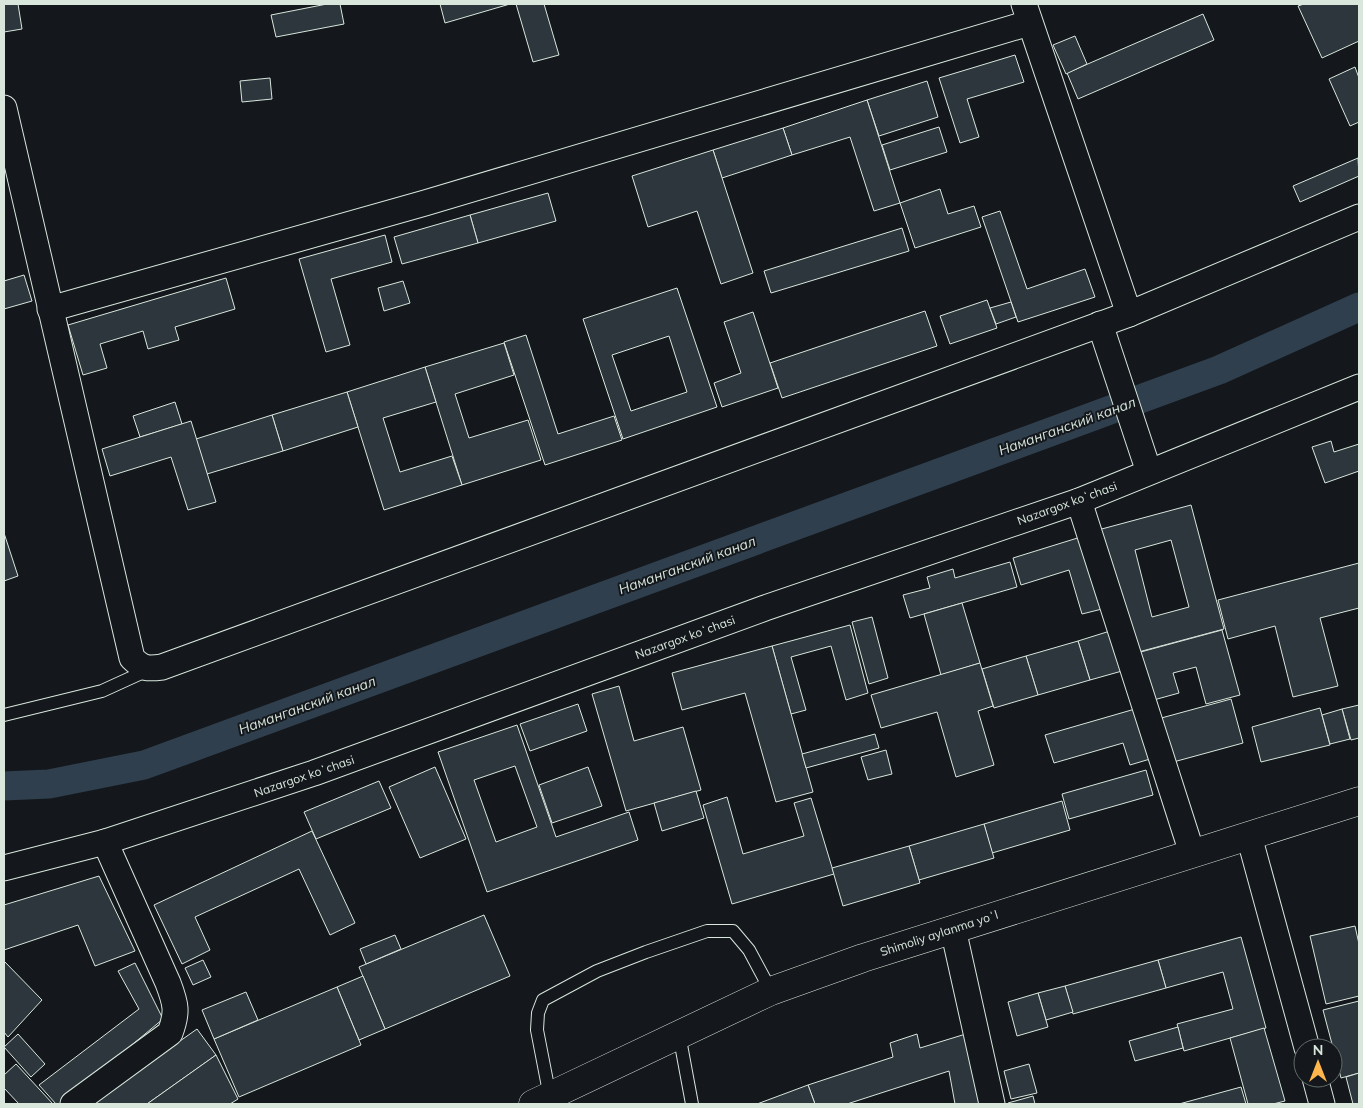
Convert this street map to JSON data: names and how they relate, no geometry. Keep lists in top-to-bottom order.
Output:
{
  "streets": {
    "main road": ["Shimoliy aylanma yoʻl"],
    "street": ["Nazargox koʻchasi"]
  },
  "water": ["Наманганский канал"],
  "north": "top"
}
